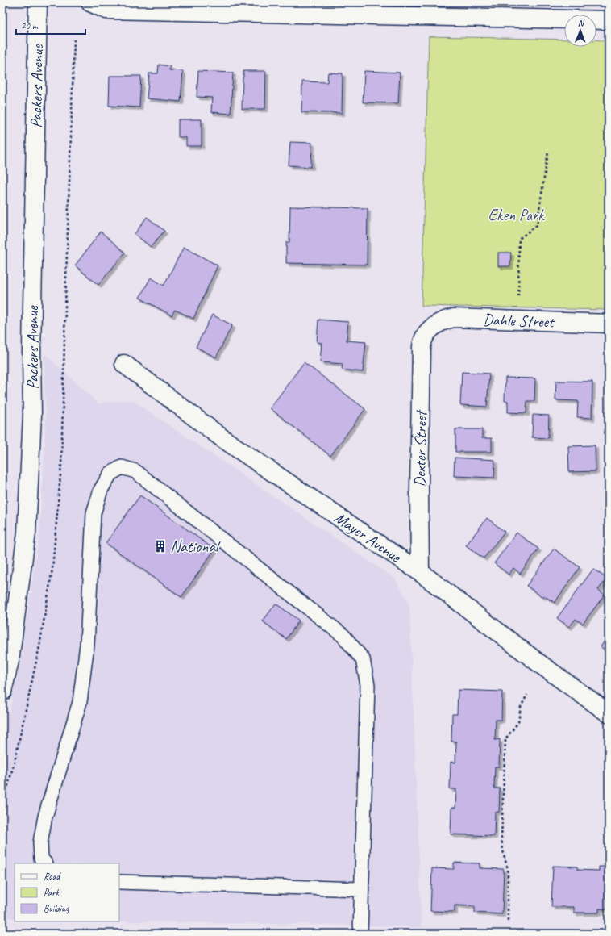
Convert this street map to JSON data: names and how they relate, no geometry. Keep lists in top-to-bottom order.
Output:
{
  "streets": {
    "street": [
      "Packers Avenue",
      "Dahle Street",
      "Dexter Street",
      "Mayer Avenue"
    ]
  },
  "crossings": [
    ["Dahle Street", "Dexter Street"],
    ["Dexter Street", "Mayer Avenue"]
  ],
  "parks": ["Eken Park"],
  "places": {
    "building": ["National"]
  },
  "legend": ["Road", "Park", "Building"],
  "scale_bar": "20 m",
  "north": "top"
}
